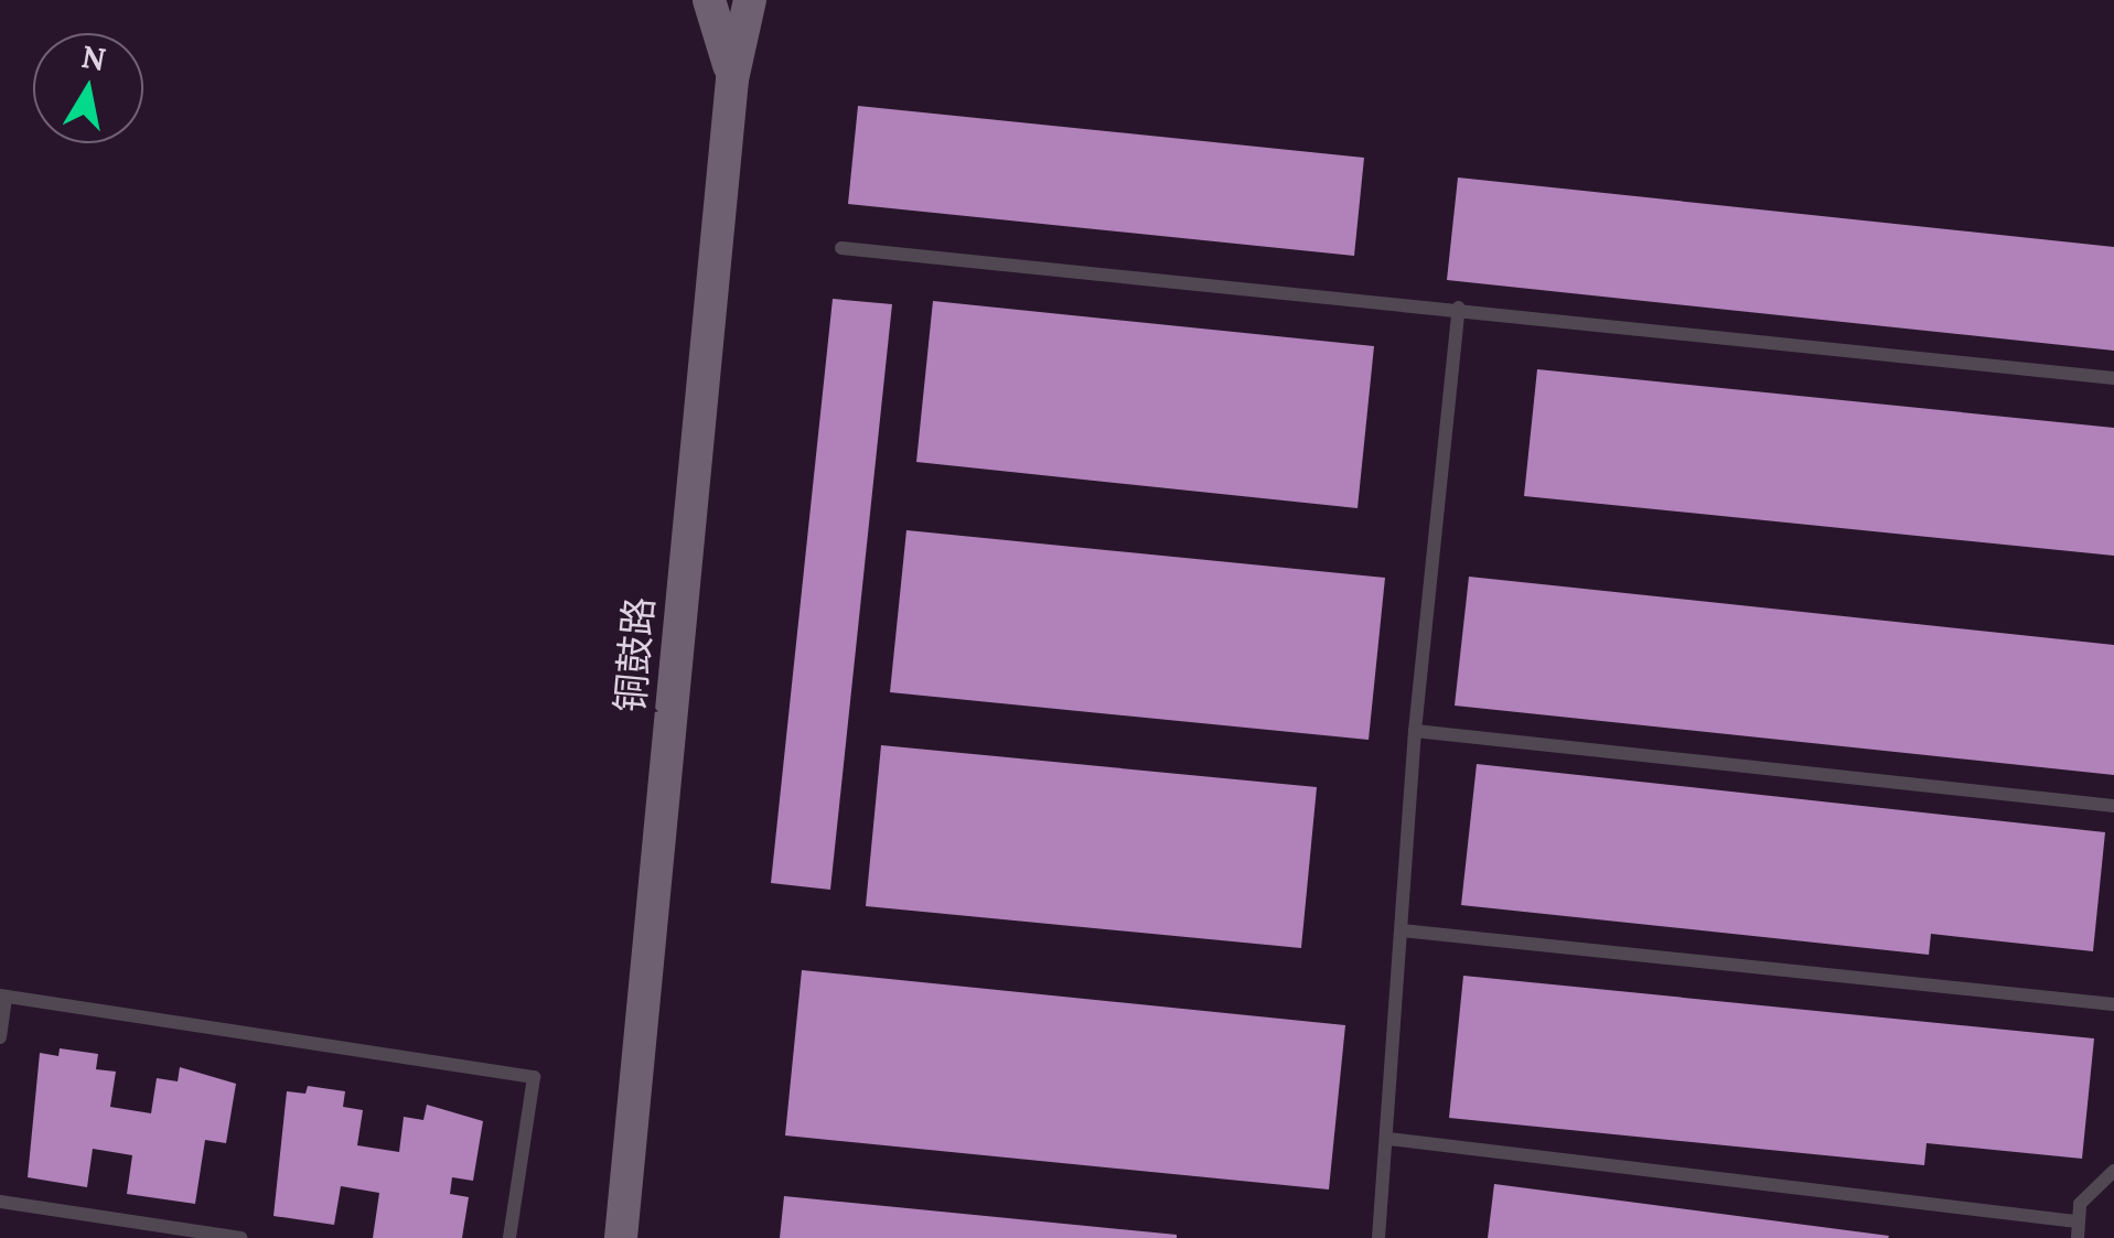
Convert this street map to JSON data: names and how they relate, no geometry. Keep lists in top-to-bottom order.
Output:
{
  "streets": {
    "main road": ["铜鼓路"]
  },
  "north": "top"
}
